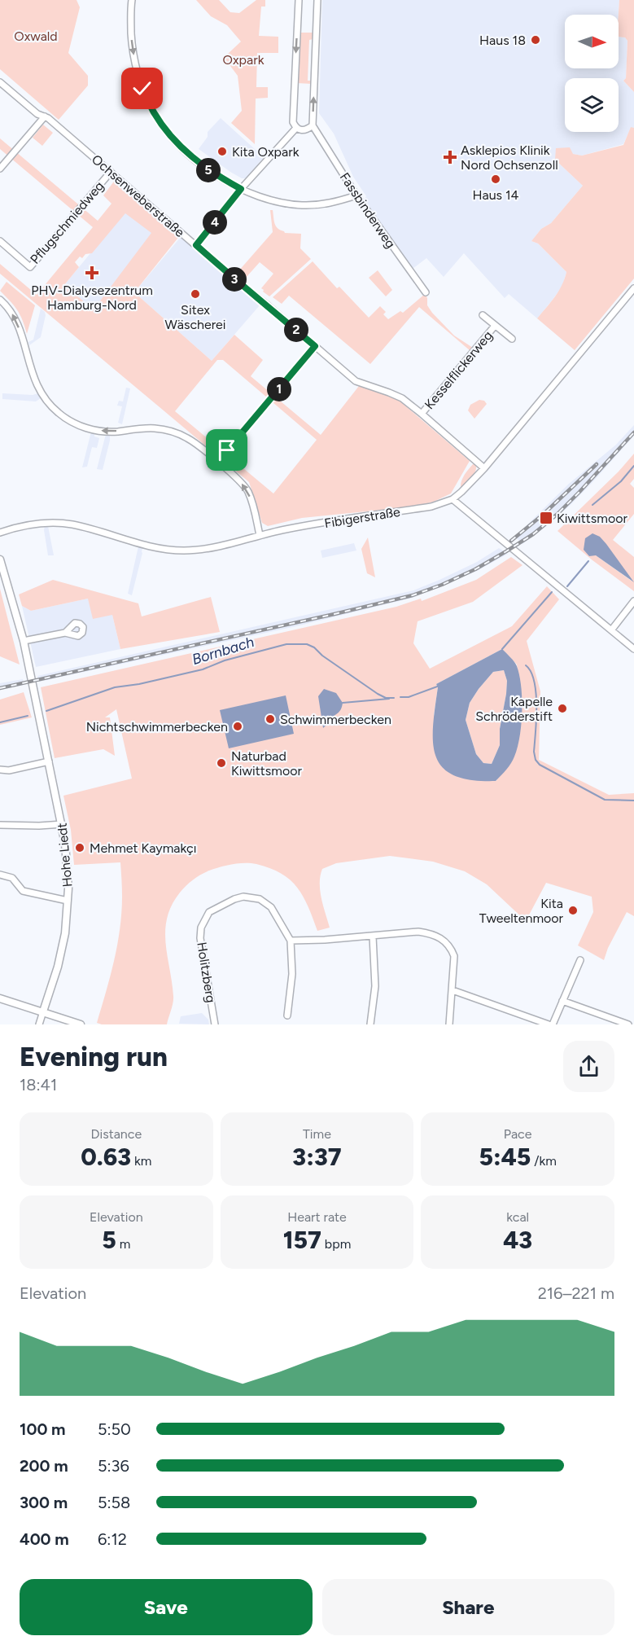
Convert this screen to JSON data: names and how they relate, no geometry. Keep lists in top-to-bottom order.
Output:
{
  "streets": {
    "street": [
      "Ochsenweberstraße",
      "Fassbinderweg",
      "Pflugschmiedweg",
      "Kesselflickerweg",
      "Fibigerstraße",
      "Hohe Liedt",
      "Holitzberg"
    ]
  },
  "crossings": [
    ["Ochsenweberstraße", "Pflugschmiedweg"],
    ["Ochsenweberstraße", "Kesselflickerweg"],
    ["Ochsenweberstraße", "Fibigerstraße"]
  ],
  "water": ["Bornbach"],
  "parks": ["Oxwald", "Oxpark"],
  "places": {
    "other": [
      "Haus 18",
      "Kita Oxpark",
      "Haus 14",
      "Sitex Wäscherei",
      "Kapelle Schröderstift",
      "Schwimmerbecken",
      "Nichtschwimmerbecken",
      "Naturbad Kiwittsmoor",
      "Mehmet Kaymakçı",
      "Kita Tweeltenmoor"
    ],
    "health": ["Asklepios Klinik Nord Ochsenzoll", "PHV-Dialysezentrum Hamburg-Nord"],
    "transit": ["Kiwittsmoor"]
  },
  "north": "right",
  "page": {
    "pins": [
      "5",
      "4",
      "3",
      "2",
      "1"
    ],
    "heading": ["Evening run", "18:41"],
    "stats": [
      ["Distance", "0.63 km"],
      ["Time", "3:37"],
      ["Pace", "5:45 /km"],
      ["Elevation", "5 m"],
      ["Heart rate", "157 bpm"],
      ["kcal", "43"]
    ],
    "chart": ["Elevation", "216–221 m"],
    "list": [
      {
        "name": "100 m",
        "note": "5:50"
      },
      {
        "name": "200 m",
        "note": "5:36"
      },
      {
        "name": "300 m",
        "note": "5:58"
      },
      {
        "name": "400 m",
        "note": "6:12"
      }
    ],
    "buttons": ["Save", "Share"]
  }
}
